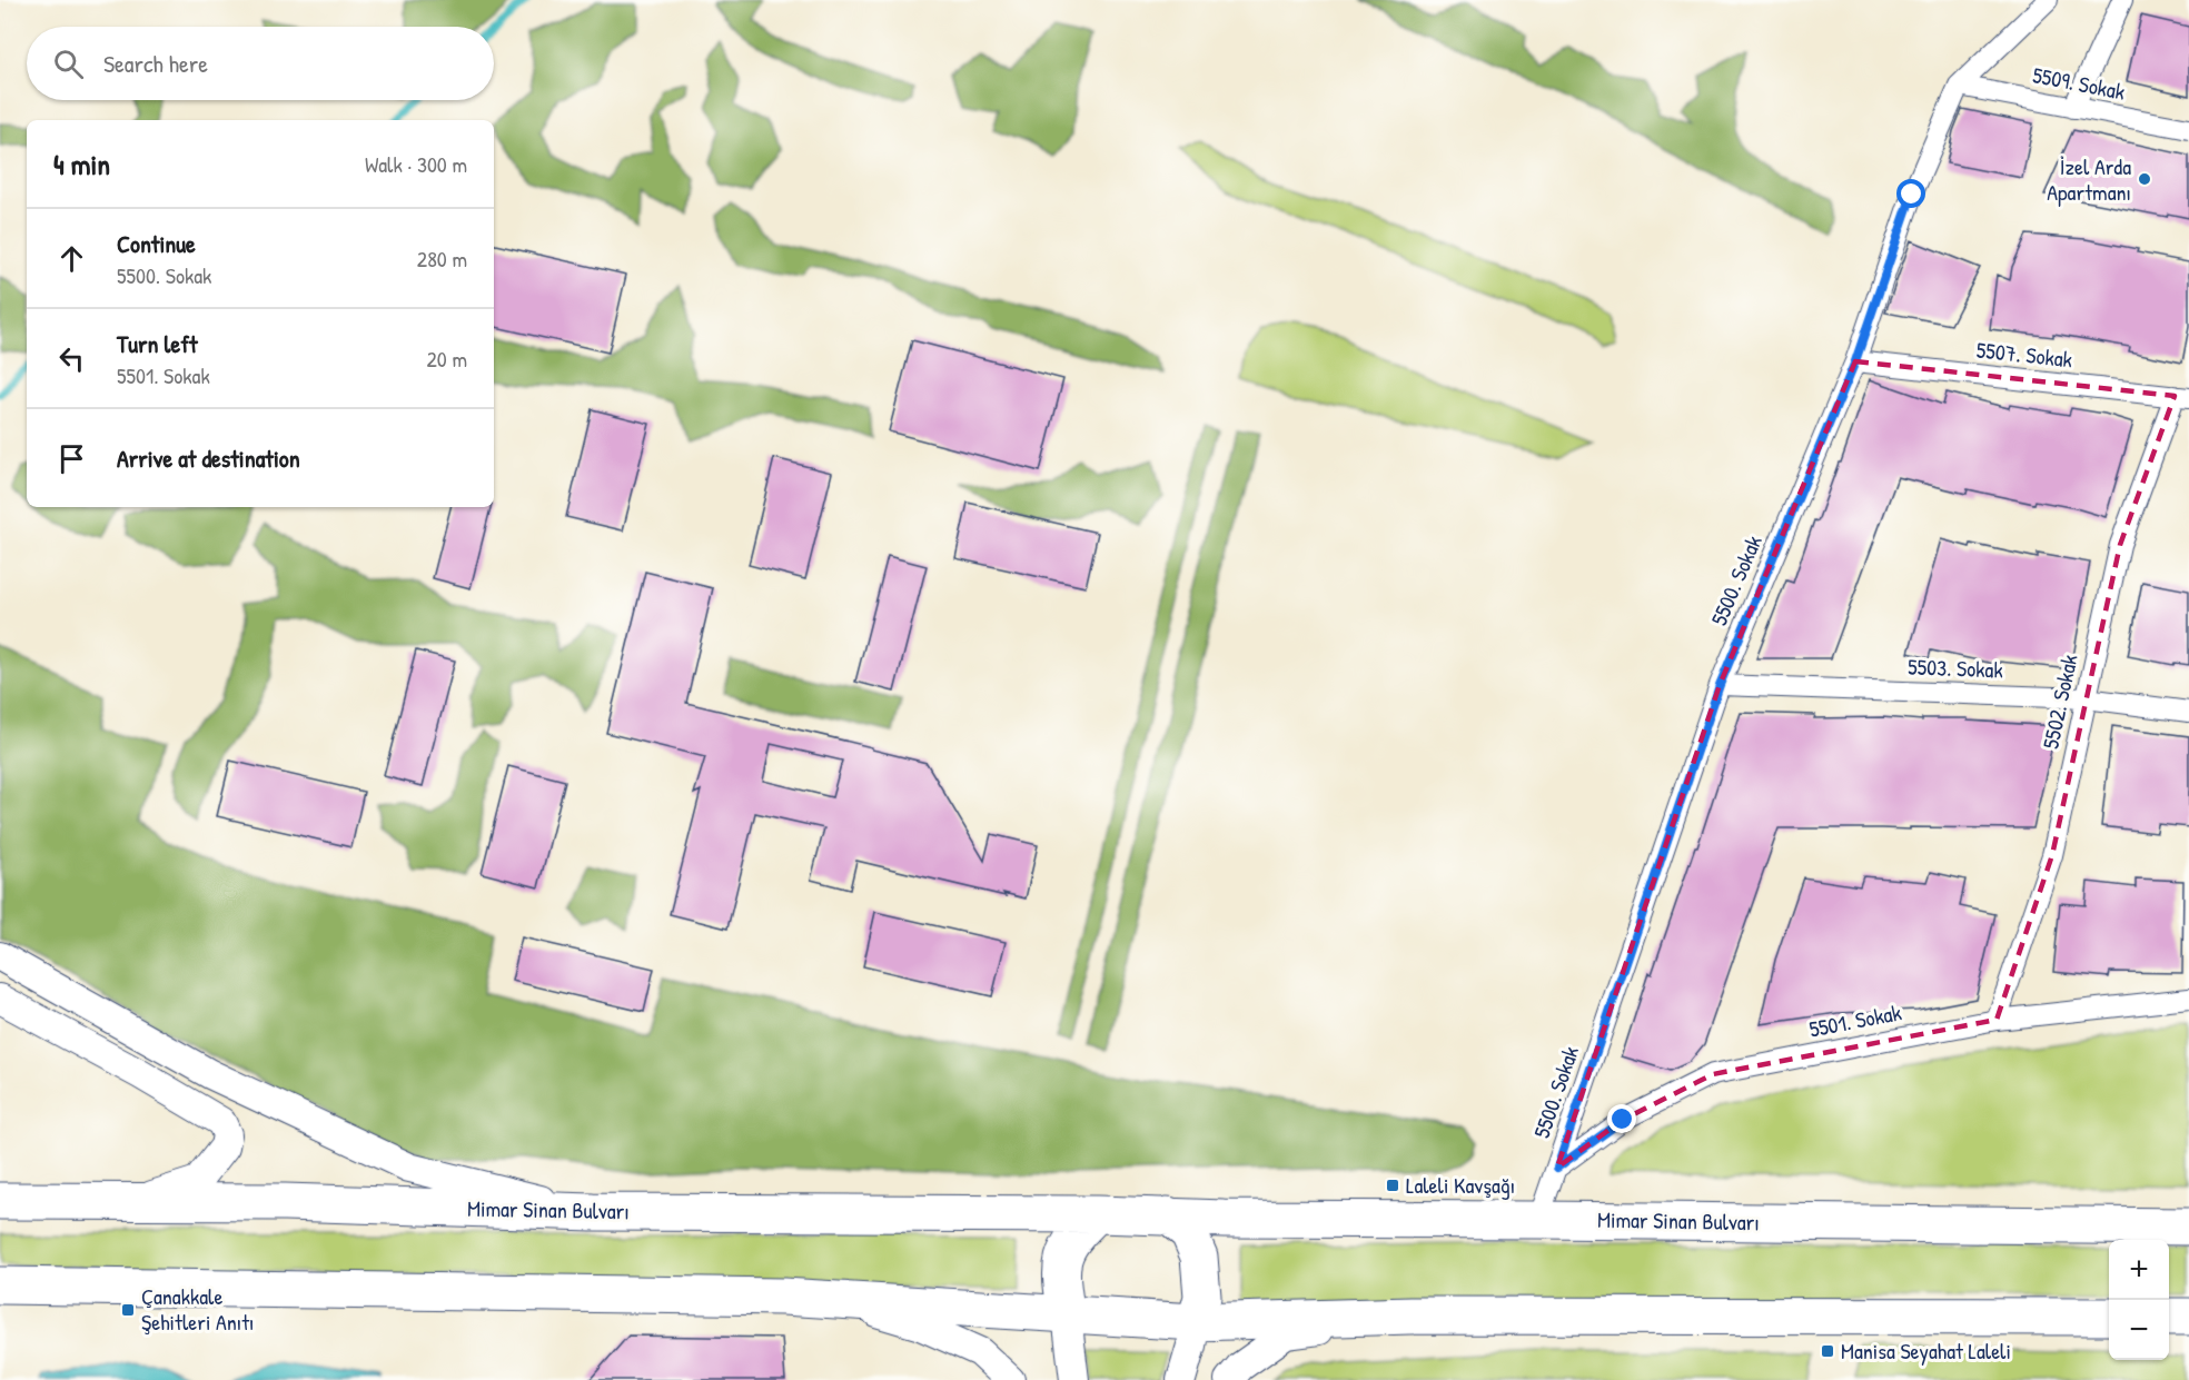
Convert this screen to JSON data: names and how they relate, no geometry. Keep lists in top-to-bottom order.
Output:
{
  "streets": {
    "highway": ["Mimar Sinan Bulvarı"],
    "street": [
      "5509. Sokak",
      "5507. Sokak",
      "5500. Sokak",
      "5503. Sokak",
      "5502. Sokak",
      "5501. Sokak"
    ]
  },
  "crossings": [
    ["5509. Sokak", "5500. Sokak"],
    ["5507. Sokak", "5500. Sokak"],
    ["5507. Sokak", "5502. Sokak"],
    ["5500. Sokak", "5503. Sokak"],
    ["5500. Sokak", "5501. Sokak"],
    ["5500. Sokak", "Mimar Sinan Bulvarı"],
    ["5503. Sokak", "5502. Sokak"],
    ["5502. Sokak", "5501. Sokak"]
  ],
  "places": {
    "other": ["İzel Arda Apartmanı"],
    "transit": ["Laleli Kavşağı", "Çanakkale Şehitleri Anıtı", "Manisa Seyahat Laleli"]
  },
  "page": {
    "search": "Search here",
    "heading": ["4 min", "Walk · 300 m"],
    "list": [
      ["Continue", "5500. Sokak", "280 m"],
      ["Turn left", "5501. Sokak", "20 m"],
      "Arrive at destination"
    ],
    "map_buttons": ["+", "−"]
  }
}
